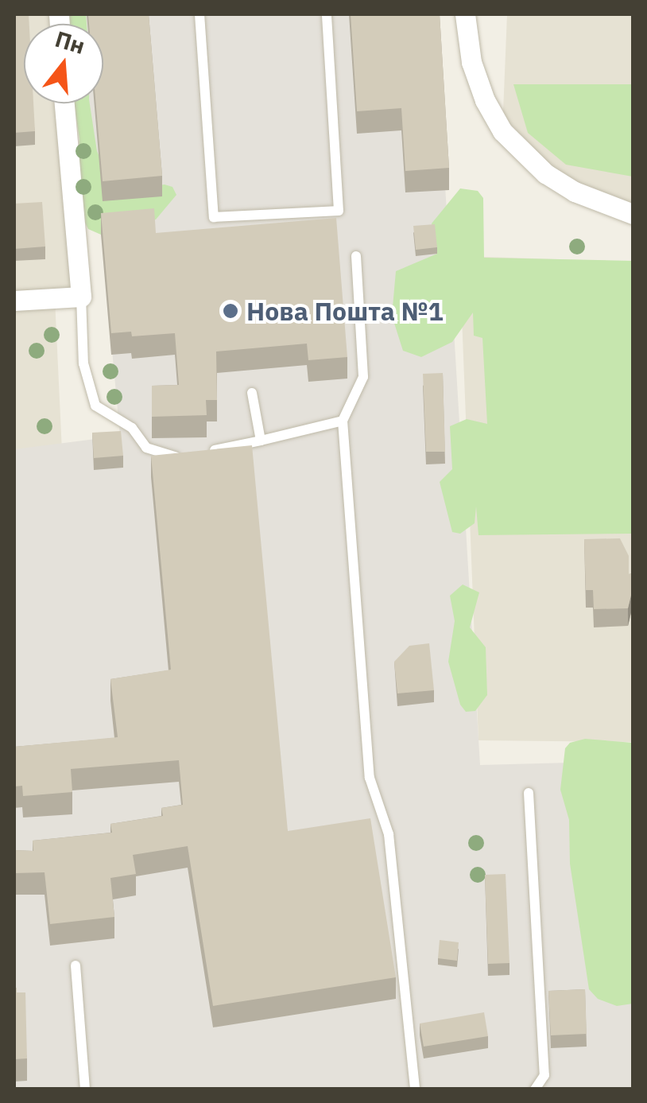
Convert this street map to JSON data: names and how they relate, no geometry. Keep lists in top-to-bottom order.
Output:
{
  "places": ["Нова Пошта №1"],
  "north": "top"
}
